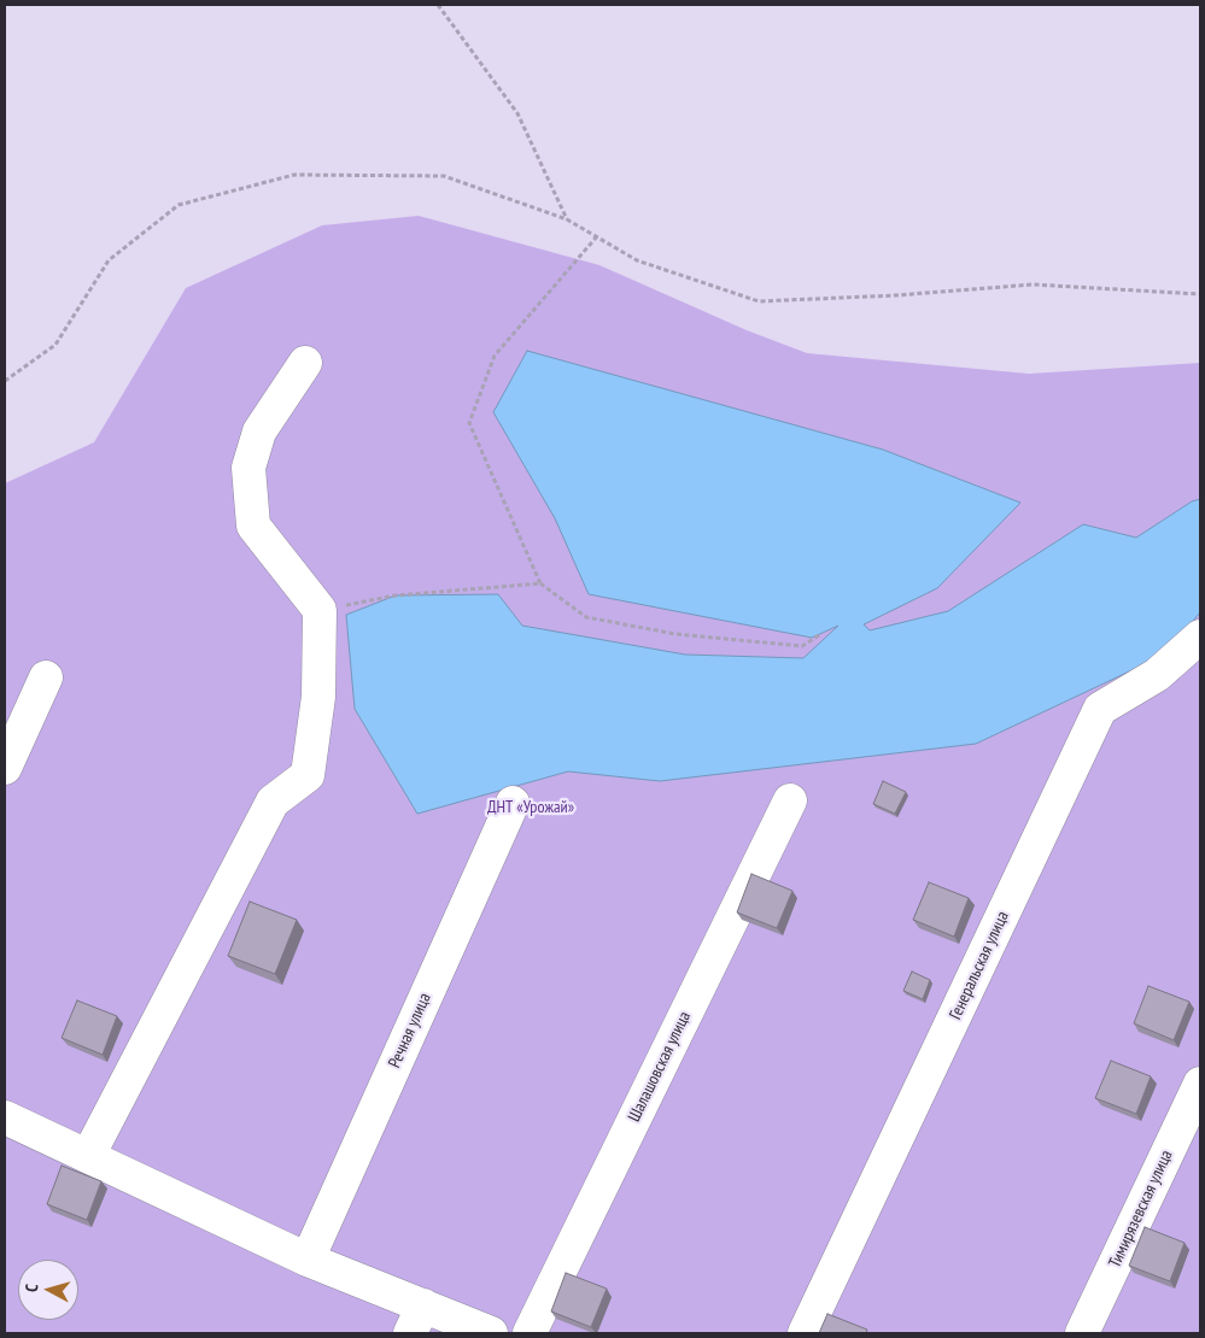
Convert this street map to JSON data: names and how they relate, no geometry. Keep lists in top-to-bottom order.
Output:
{
  "streets": {
    "street": [
      "Генеральская улица",
      "Речная улица",
      "Шалашовская улица",
      "Тимирязевская улица"
    ]
  },
  "parks": ["ДНТ «Урожай»"],
  "north": "left"
}
